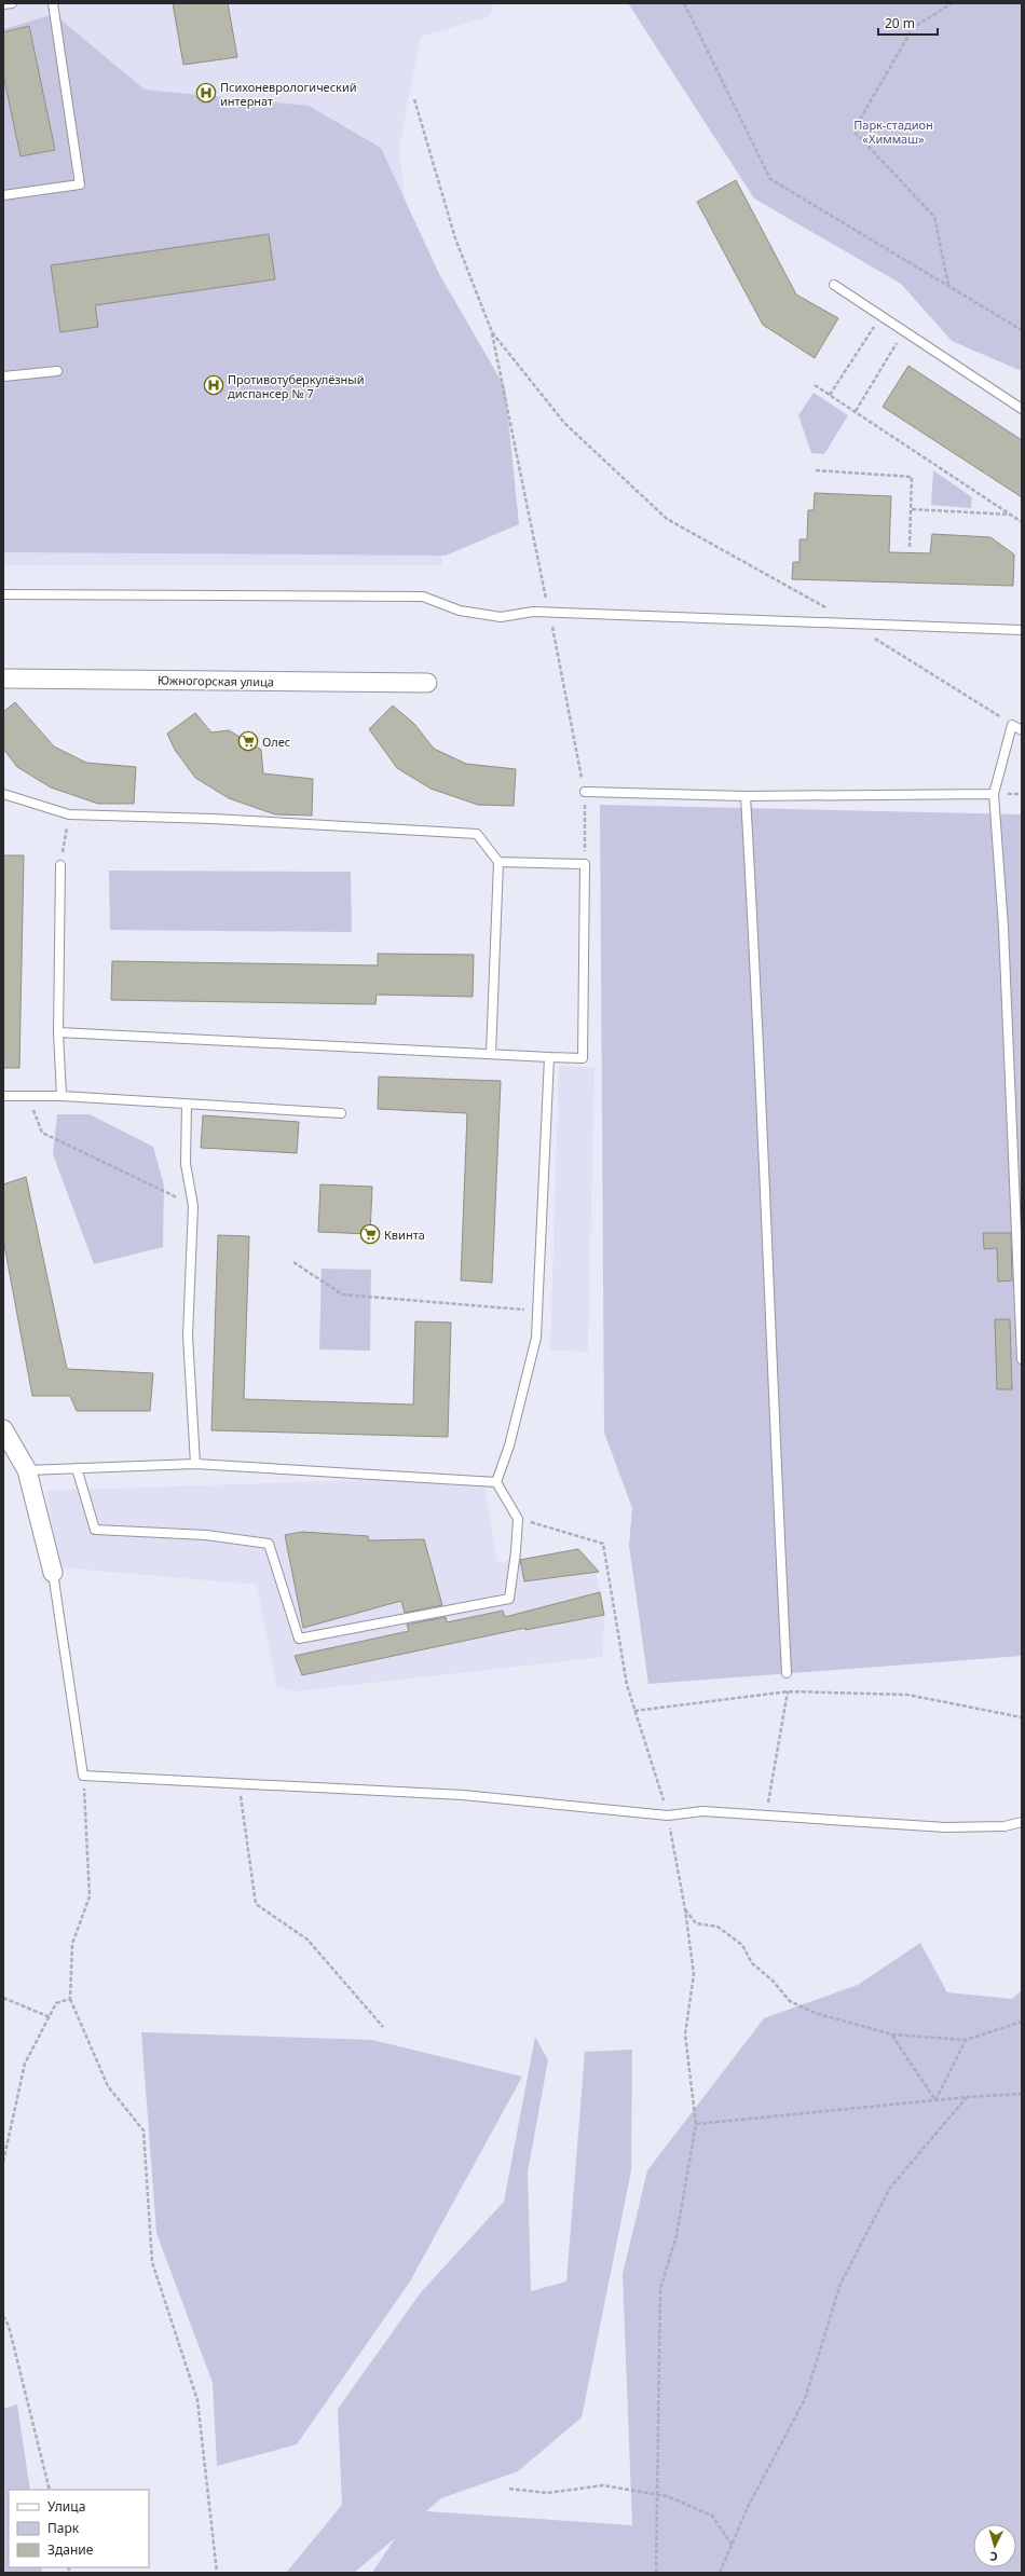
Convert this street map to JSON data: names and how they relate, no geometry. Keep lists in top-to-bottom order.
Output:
{
  "streets": {
    "street": ["Южногорская улица"]
  },
  "parks": ["Парк-стадион «Химмаш»"],
  "places": {
    "hospital": ["Психоневрологический интернат", "Противотуберкулёзный диспансер № 7"],
    "supermarket": ["Олес", "Квинта"]
  },
  "legend": ["Улица", "Парк", "Здание"],
  "scale_bar": "20 m",
  "north": "bottom"
}
